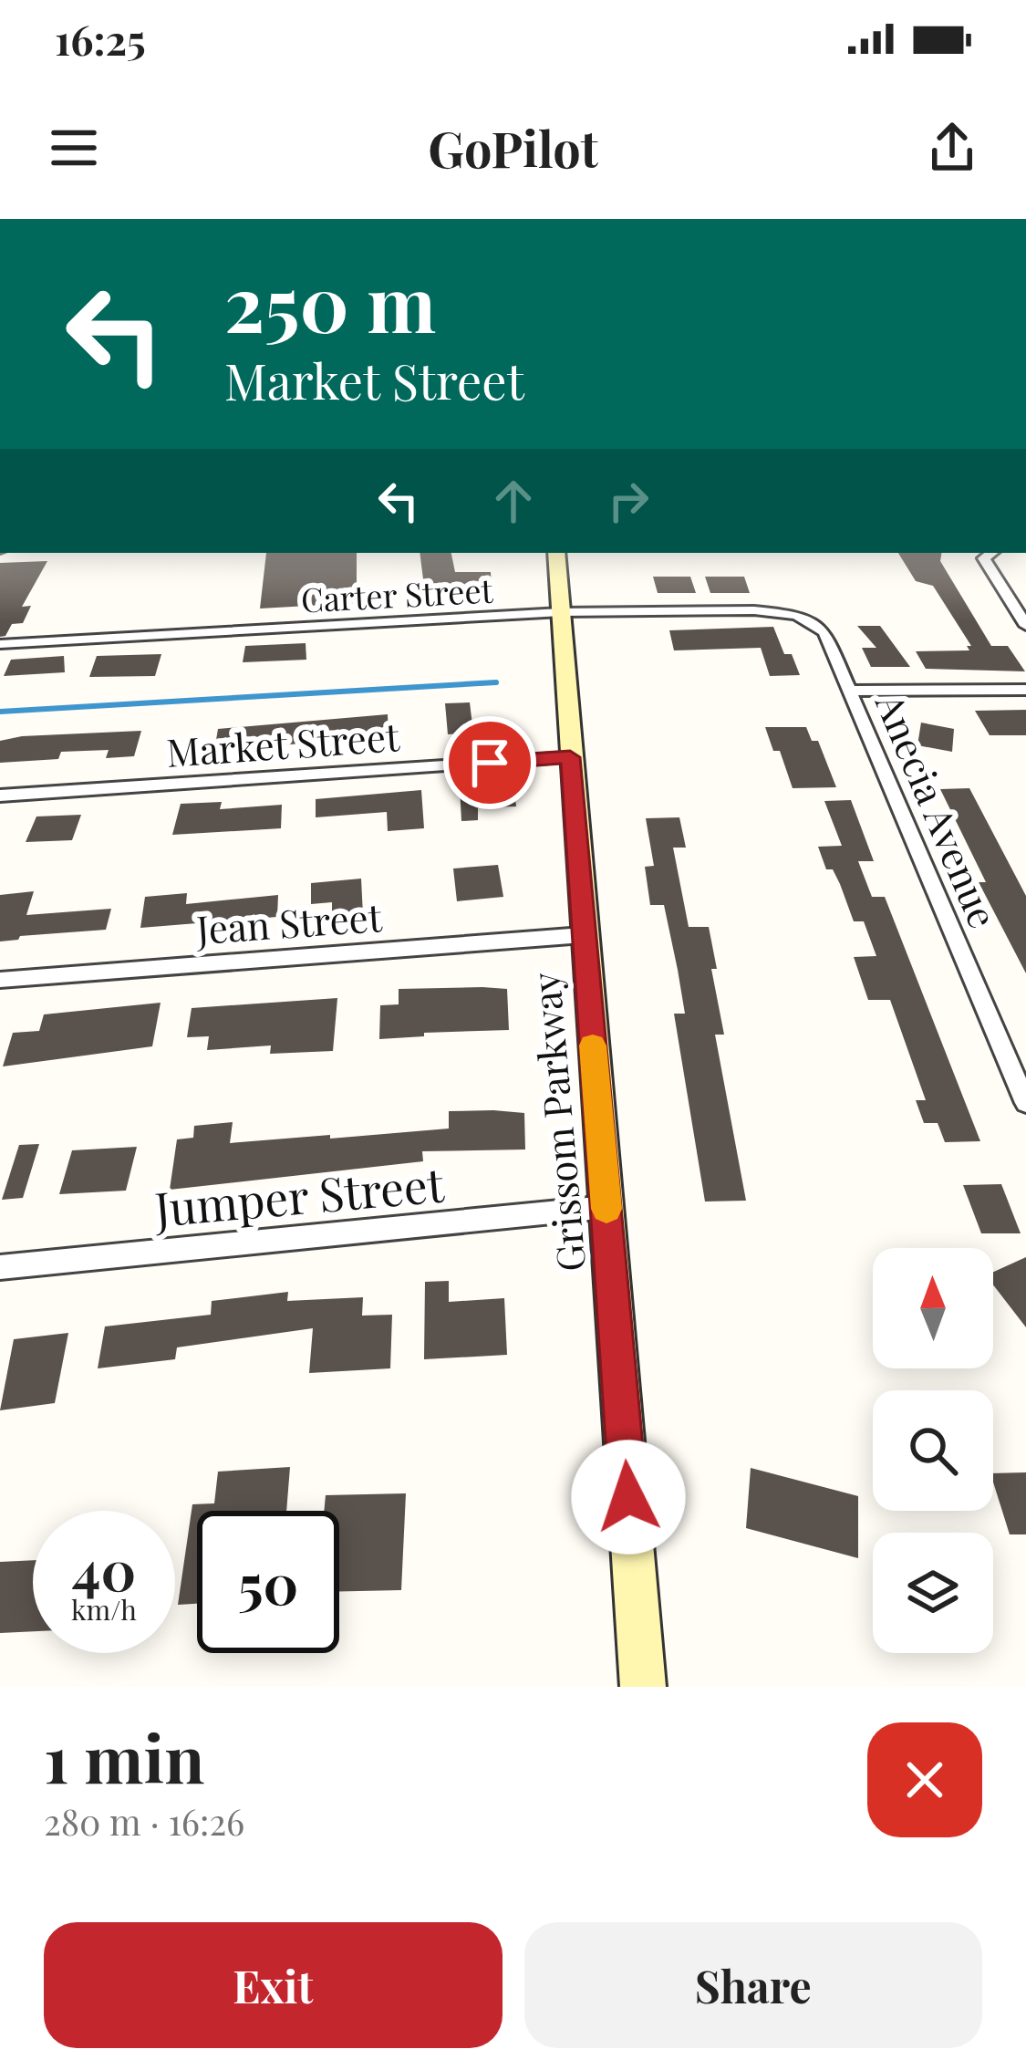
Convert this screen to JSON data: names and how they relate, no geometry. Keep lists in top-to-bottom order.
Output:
{
  "streets": {
    "main road": ["Grissom Parkway"],
    "street": [
      "Carter Street",
      "Market Street",
      "Anecia Avenue",
      "Jean Street",
      "Jumper Street"
    ]
  },
  "crossings": [
    ["Carter Street", "Anecia Avenue"],
    ["Carter Street", "Grissom Parkway"],
    ["Market Street", "Grissom Parkway"],
    ["Jean Street", "Grissom Parkway"],
    ["Grissom Parkway", "Jumper Street"]
  ],
  "north": "top",
  "page": {
    "status": "16:25",
    "header": "GoPilot",
    "turn": ["250 m", "Market Street"],
    "speed": "40 km/h",
    "limit": "50",
    "heading": ["1 min", "280 m · 16:26"],
    "buttons": ["Exit", "Share"]
  }
}
